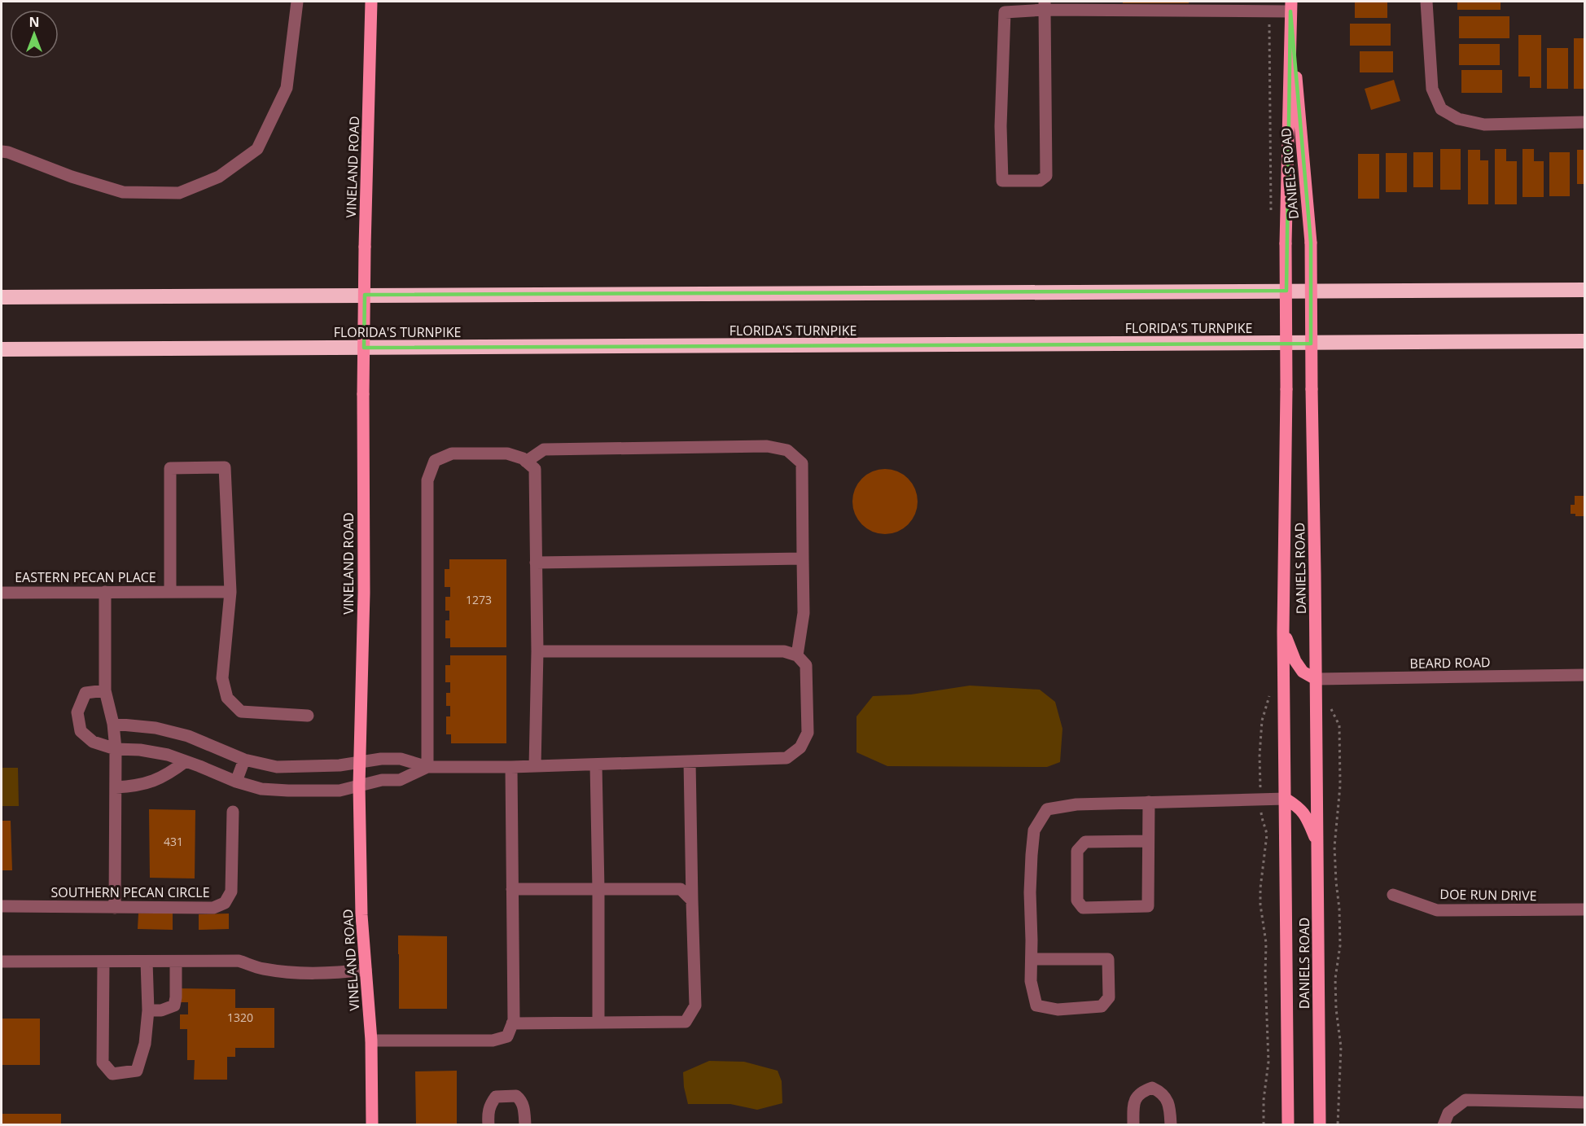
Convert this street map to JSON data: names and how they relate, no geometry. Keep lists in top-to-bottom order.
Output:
{
  "streets": {
    "highway": ["FLORIDA'S TURNPIKE"],
    "main road": ["VINELAND ROAD", "DANIELS ROAD"],
    "street": [
      "EASTERN PECAN PLACE",
      "BEARD ROAD",
      "SOUTHERN PECAN CIRCLE",
      "DOE RUN DRIVE"
    ]
  },
  "crossings": [
    ["DANIELS ROAD", "BEARD ROAD"]
  ],
  "house_numbers": ["1273", "431", "1320"],
  "north": "top"
}
